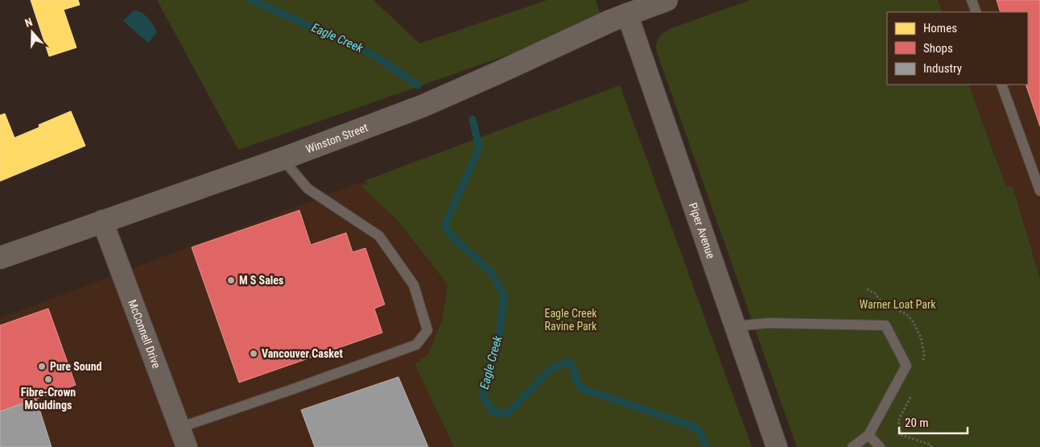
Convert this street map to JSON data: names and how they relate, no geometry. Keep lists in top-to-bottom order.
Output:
{
  "streets": {
    "street": ["Winston Street", "Piper Avenue", "McConnell Drive"]
  },
  "crossings": [
    ["Winston Street", "Piper Avenue"],
    ["Winston Street", "McConnell Drive"]
  ],
  "water": ["Eagle Creek"],
  "parks": ["Warner Loat Park", "Eagle Creek Ravine Park"],
  "places": [
    "M S Sales",
    "Vancouver Casket",
    "Pure Sound",
    "Fibre-Crown Mouldings"
  ],
  "legend": ["Homes", "Shops", "Industry"],
  "scale_bar": "20 m",
  "north": "top"
}
